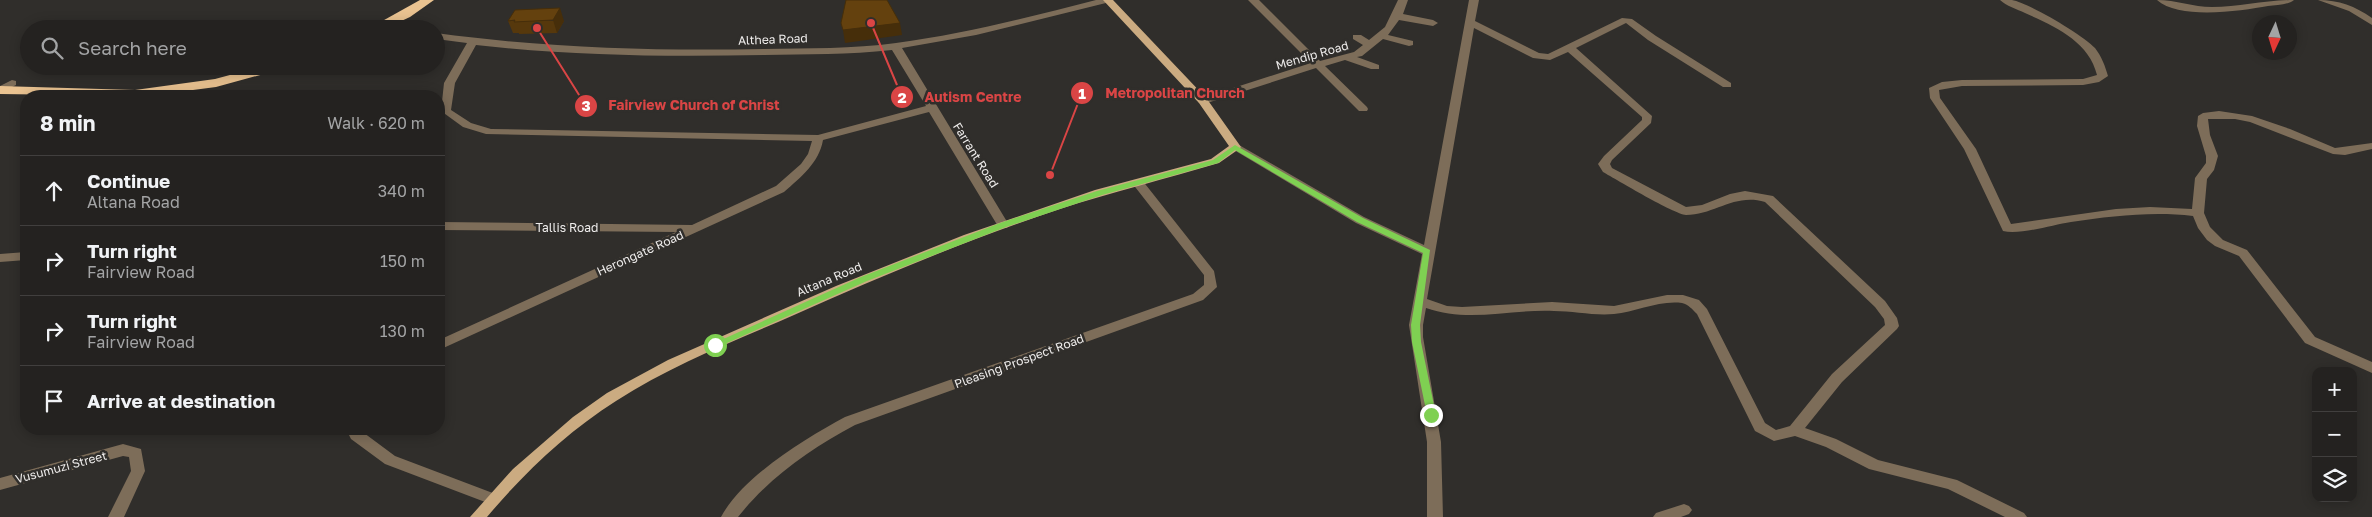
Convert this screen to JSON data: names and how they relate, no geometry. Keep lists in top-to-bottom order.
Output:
{
  "streets": {
    "main road": ["Altana Road"],
    "street": [
      "Althea Road",
      "Mendip Road",
      "Farrant Road",
      "Tallis Road",
      "Herongate Road",
      "Pleasing Prospect Road",
      "Vusumuzi Street"
    ]
  },
  "crossings": [
    ["Althea Road", "Farrant Road"],
    ["Farrant Road", "Altana Road"],
    ["Tallis Road", "Herongate Road"],
    ["Altana Road", "Pleasing Prospect Road"]
  ],
  "places": ["Autism Centre", "Fairview Church of Christ", "Metropolitan Church"],
  "north": "bottom",
  "page": {
    "search": "Search here",
    "heading": ["8 min", "Walk · 620 m"],
    "list": [
      ["Continue", "Altana Road", "340 m"],
      ["Turn right", "Fairview Road", "150 m"],
      ["Turn right", "Fairview Road", "130 m"],
      "Arrive at destination"
    ],
    "map_buttons": ["+", "−"]
  }
}
